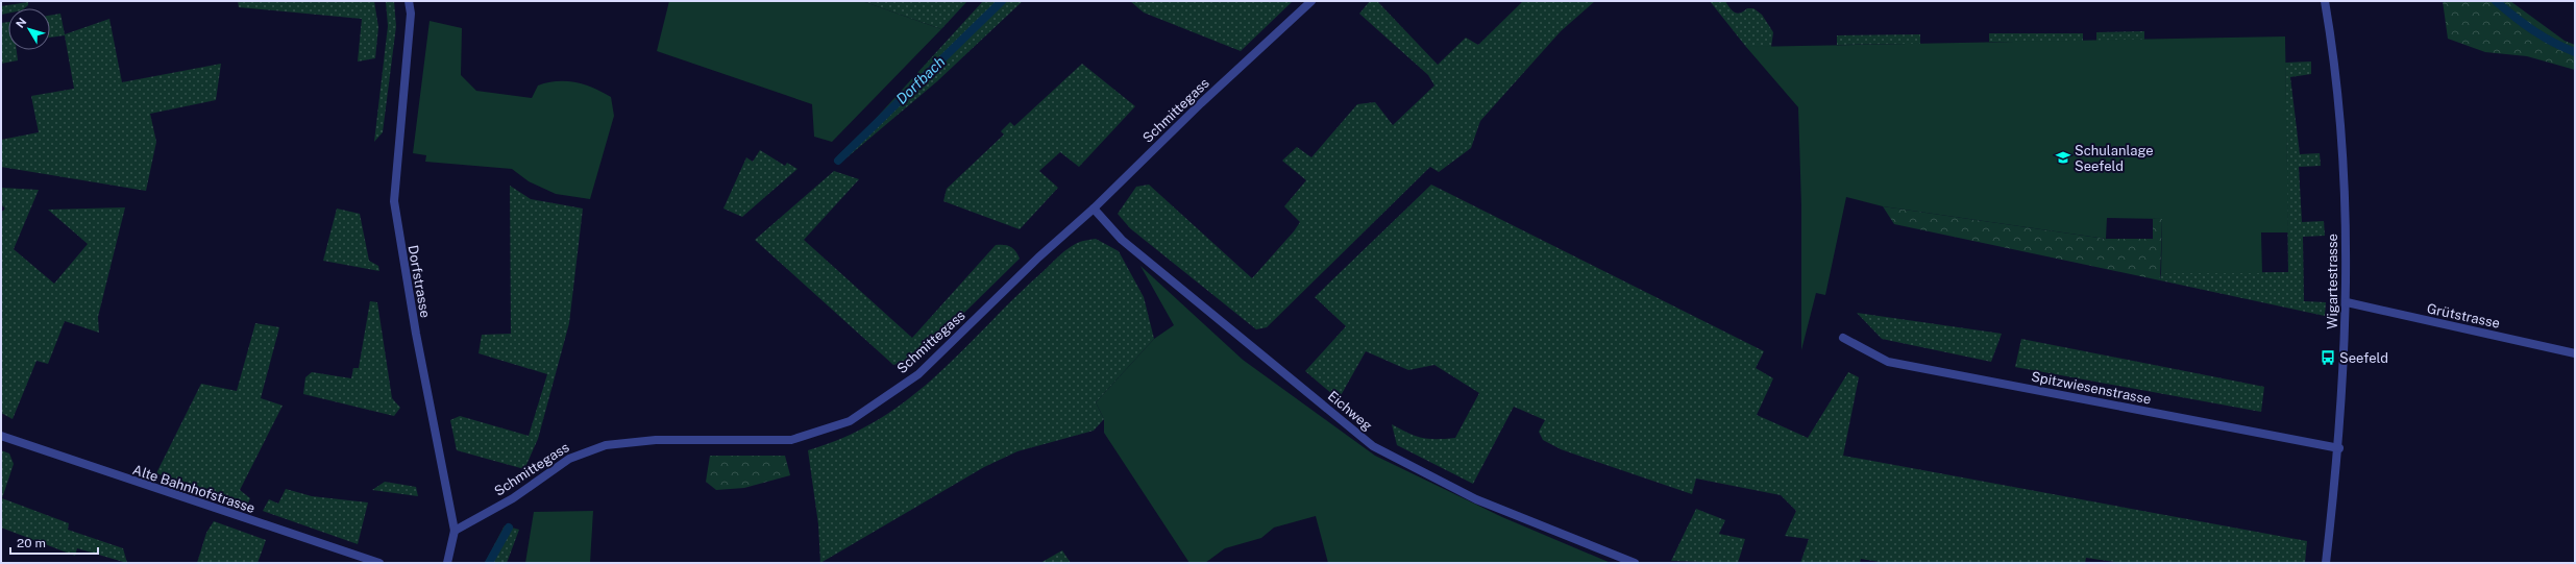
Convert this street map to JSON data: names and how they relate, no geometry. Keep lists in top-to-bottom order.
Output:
{
  "streets": {
    "street": [
      "Schmittegass",
      "Dorfstrasse",
      "Wigartestrasse",
      "Grütstrasse",
      "Spitzwiesenstrasse",
      "Eichweg",
      "Alte Bahnhofstrasse"
    ]
  },
  "crossings": [
    ["Schmittegass", "Dorfstrasse"],
    ["Schmittegass", "Eichweg"],
    ["Wigartestrasse", "Grütstrasse"],
    ["Wigartestrasse", "Spitzwiesenstrasse"]
  ],
  "water": ["Dorfbach"],
  "places": {
    "school or university": ["Schulanlage Seefeld"],
    "bus stop": ["Seefeld"]
  },
  "scale_bar": "20 m",
  "north": "top left"
}
